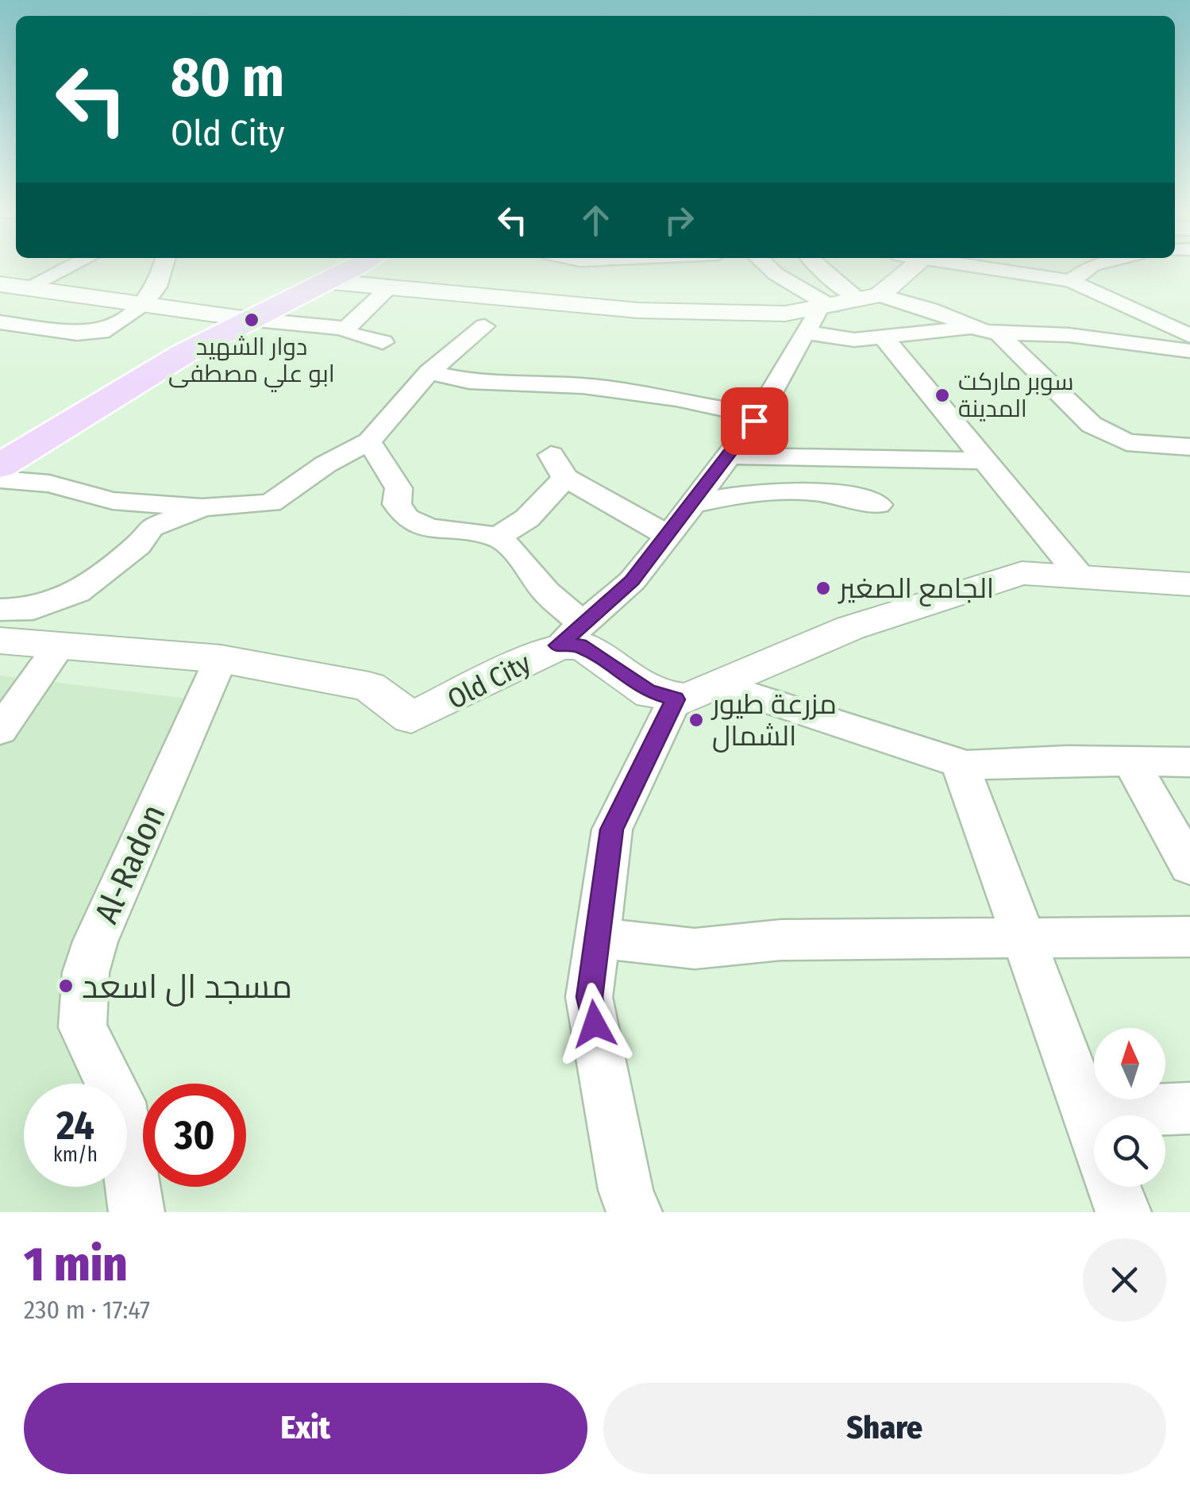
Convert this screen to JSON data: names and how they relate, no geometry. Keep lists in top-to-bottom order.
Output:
{
  "streets": {
    "street": ["Old City", "Al-Radon"]
  },
  "crossings": [
    ["Old City", "Al-Radon"]
  ],
  "places": [
    "دوار الشهيد ابو علي مصطفى",
    "سوبر ماركت المدينة",
    "الجامع الصغير",
    "مزرعة طيور الشمال",
    "مسجد ال اسعد"
  ],
  "north": "top",
  "page": {
    "turn": ["80 m", "Old City"],
    "speed": "24 km/h",
    "limit": "30",
    "heading": ["1 min", "230 m · 17:47"],
    "buttons": ["Exit", "Share"]
  }
}
